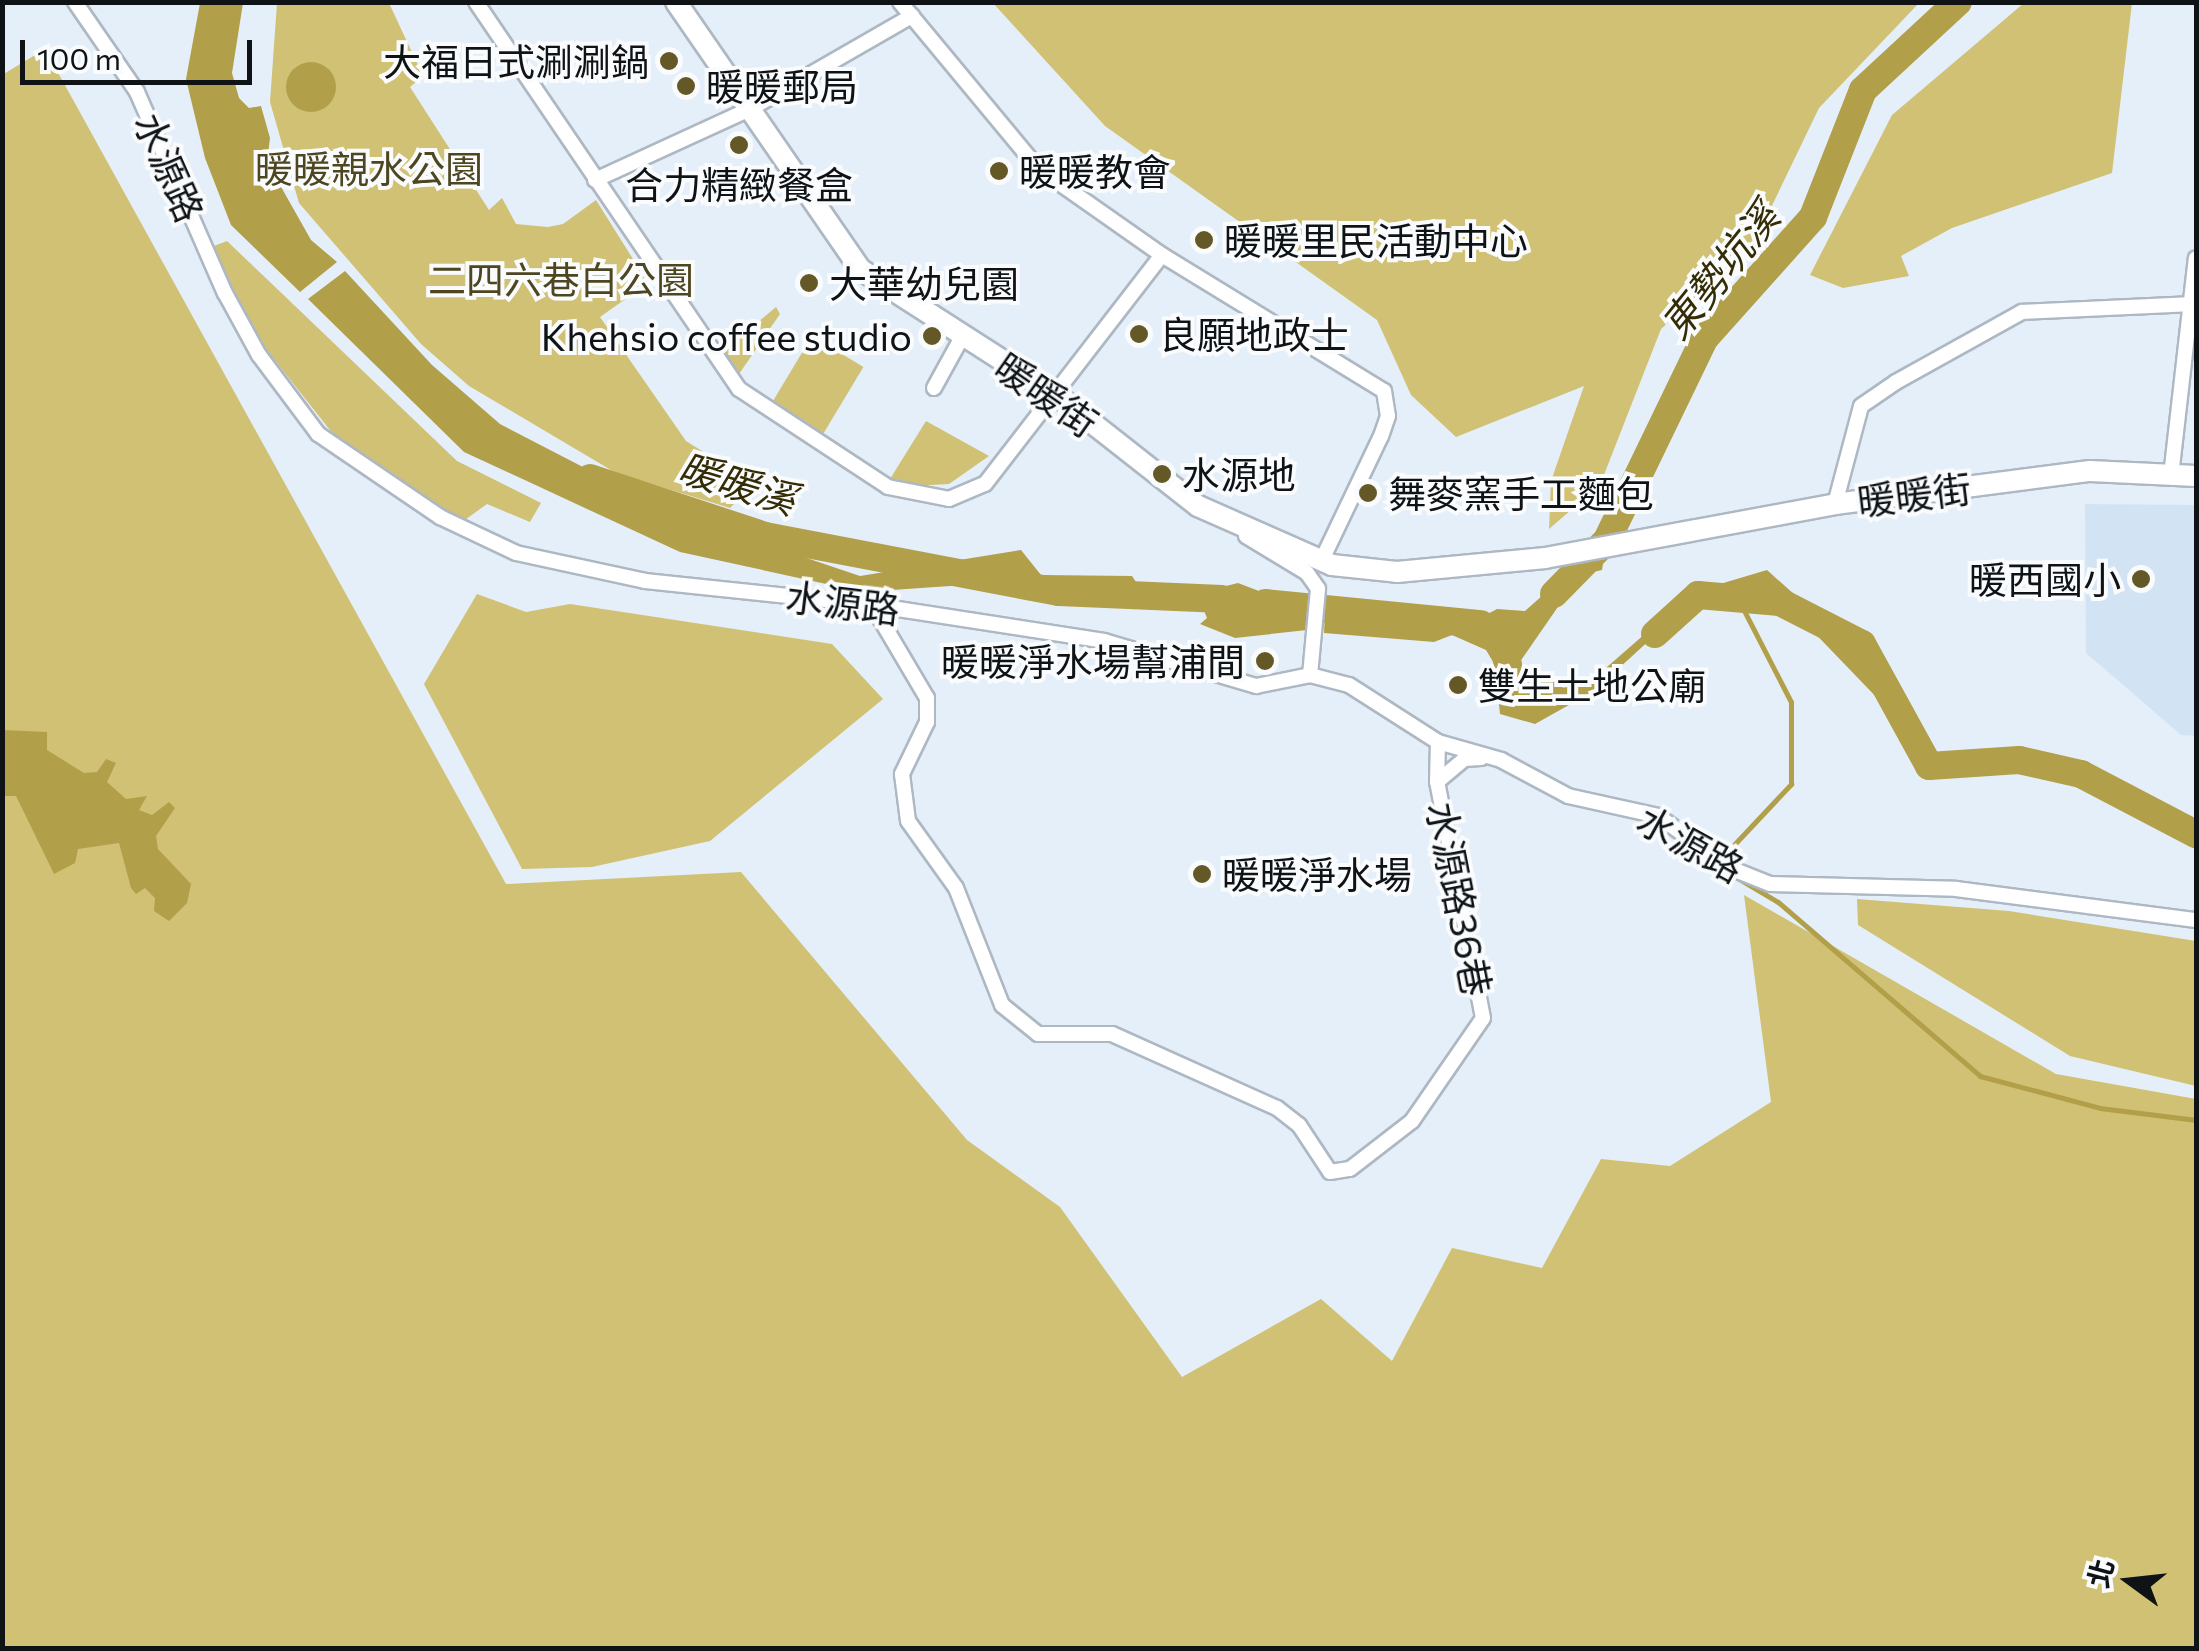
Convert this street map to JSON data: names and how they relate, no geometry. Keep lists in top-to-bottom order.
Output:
{
  "streets": {
    "street": ["水源路", "暖暖街", "水源路36巷"]
  },
  "crossings": [
    ["水源路", "水源路36巷"]
  ],
  "water": ["東勢坑溪", "暖暖溪"],
  "parks": ["暖暖親水公園", "二四六巷白公園"],
  "places": [
    "大福日式涮涮鍋",
    "暖暖郵局",
    "合力精緻餐盒",
    "暖暖教會",
    "暖暖里民活動中心",
    "大華幼兒園",
    "良願地政士",
    "Khehsio coffee studio",
    "水源地",
    "舞麥窯手工麵包",
    "暖西國小",
    "暖暖淨水場幫浦間",
    "雙生土地公廟",
    "暖暖淨水場"
  ],
  "scale_bar": "100 m",
  "north": "left"
}
